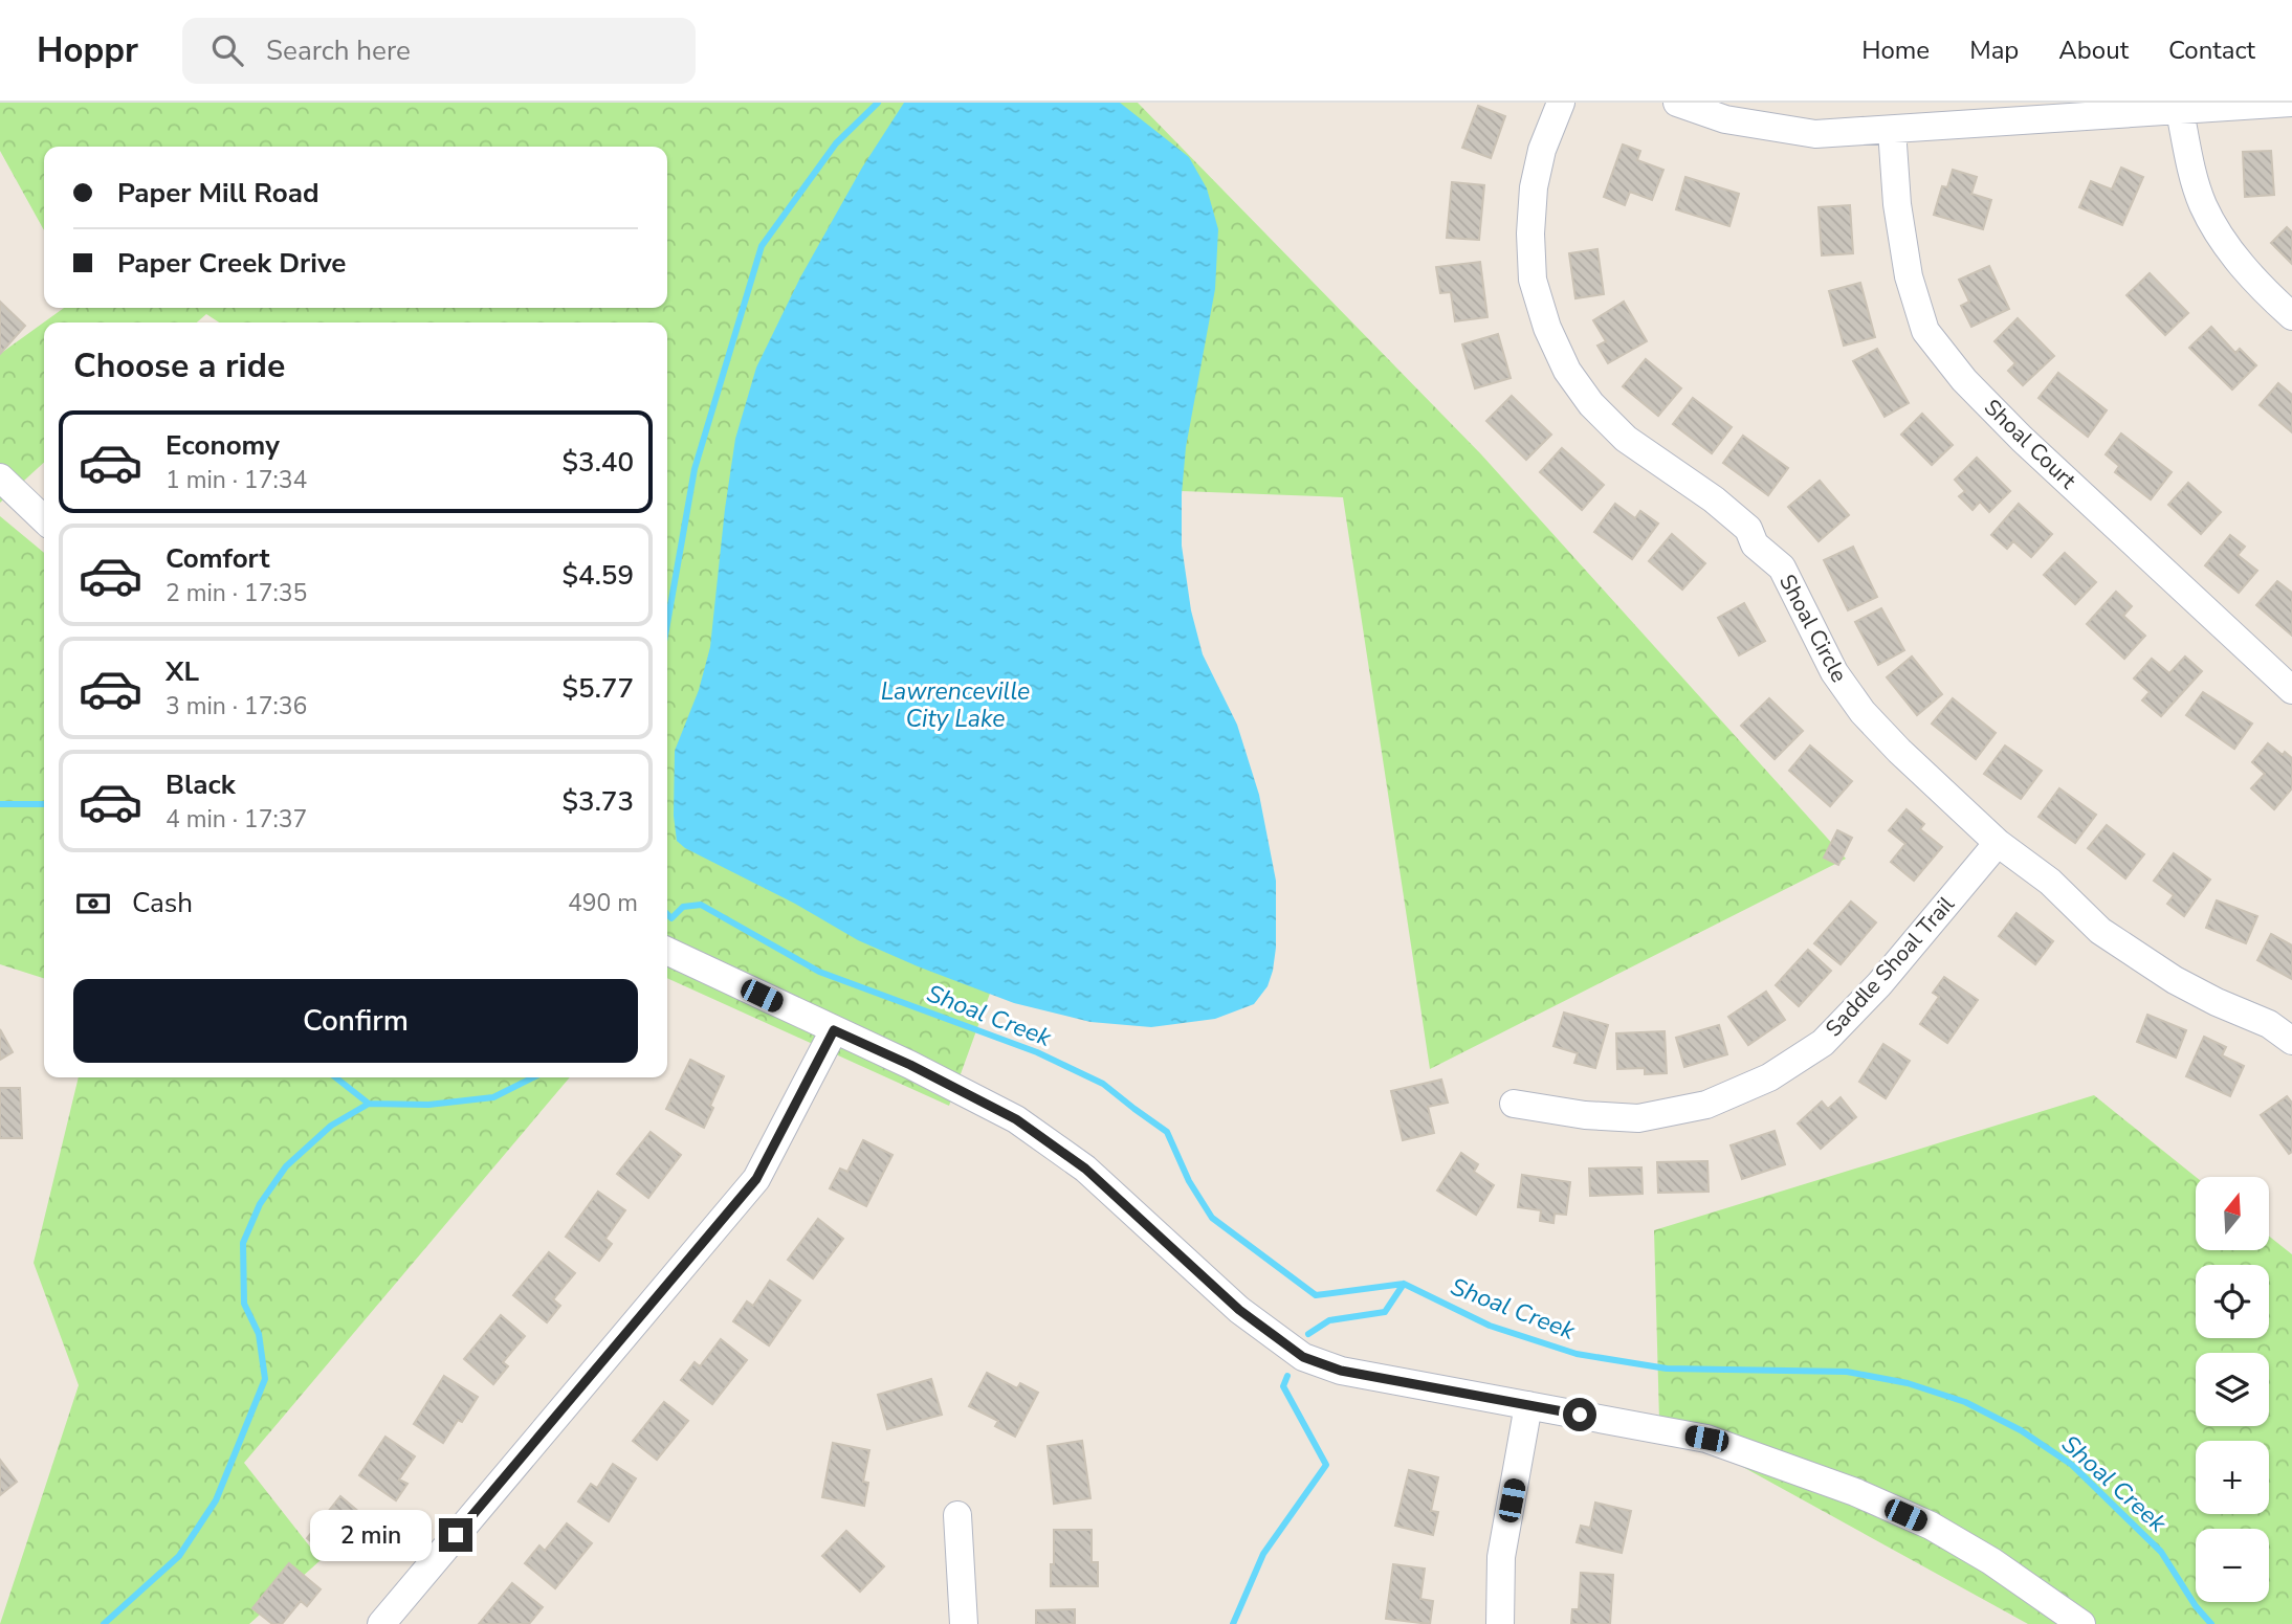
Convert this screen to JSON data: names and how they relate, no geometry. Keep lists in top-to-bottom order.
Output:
{
  "streets": {
    "street": ["Shoal Court", "Shoal Circle", "Saddle Shoal Trail"]
  },
  "crossings": [
    ["Shoal Circle", "Saddle Shoal Trail"]
  ],
  "water": ["Lawrenceville City Lake", "Shoal Creek"],
  "north": "top",
  "page": {
    "header": "Hoppr",
    "search": "Search here",
    "nav": [
      "Home",
      "Map",
      "About",
      "Contact"
    ],
    "banner": ["Paper Mill Road", "Paper Creek Drive"],
    "heading": "Choose a ride",
    "list": [
      {
        "name": "Economy",
        "note": "1 min · 17:34",
        "value": "$3.40"
      },
      {
        "name": "Comfort",
        "note": "2 min · 17:35",
        "value": "$4.59"
      },
      {
        "name": "XL",
        "note": "3 min · 17:36",
        "value": "$5.77"
      },
      {
        "name": "Black",
        "note": "4 min · 17:37",
        "value": "$3.73"
      }
    ],
    "pay": ["Cash", "490 m"],
    "buttons": "Confirm",
    "map_buttons": ["+", "−"],
    "bubble": "2 min"
  }
}
